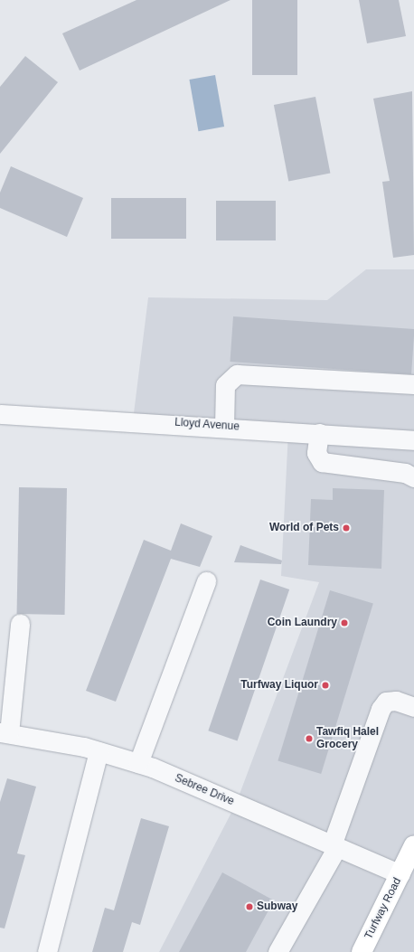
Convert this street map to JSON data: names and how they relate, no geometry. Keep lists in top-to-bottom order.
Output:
{
  "streets": {
    "main road": ["Turfway Road"],
    "street": ["Lloyd Avenue", "Sebree Drive"]
  },
  "crossings": [
    ["Sebree Drive", "Turfway Road"]
  ],
  "places": [
    "World of Pets",
    "Coin Laundry",
    "Turfway Liquor",
    "Tawfiq Halel Grocery",
    "Subway"
  ]
}
